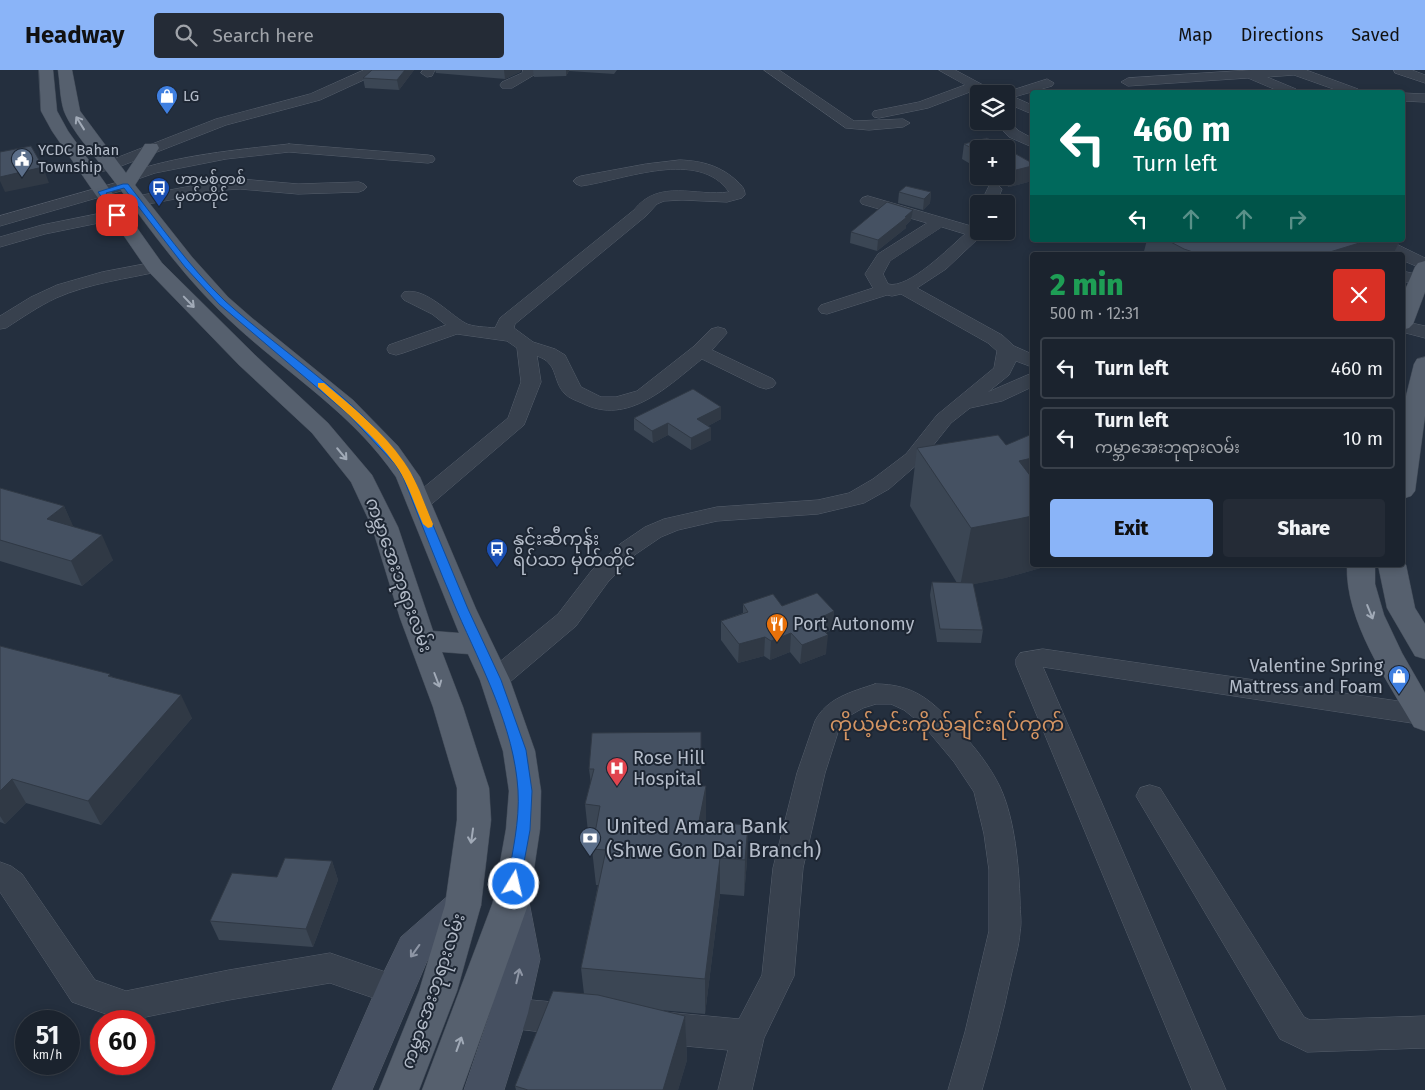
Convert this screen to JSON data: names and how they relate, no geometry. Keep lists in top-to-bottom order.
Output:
{
  "streets": {
    "main road": ["ကမ္ဘာအေးဘုရားလမ်း"]
  },
  "districts": ["ကိုယ့်မင်းကိုယ့်ချင်းရပ်ကွက်"],
  "places": {
    "shop": ["LG", "Valentine Spring Mattress and Foam"],
    "public building": ["YCDC Bahan Township"],
    "bus stop": ["ဟာမစ်တစ် မှတ်တိုင်", "နှင်းဆီကုန်း ရိပ်သာ မှတ်တိုင်"],
    "restaurant": ["Port Autonomy"],
    "hospital": ["Rose Hill Hospital"],
    "bank": ["United Amara Bank (Shwe Gon Dai Branch)"]
  },
  "page": {
    "header": "Headway",
    "search": "Search here",
    "nav": ["Map", "Directions", "Saved"],
    "map_buttons": ["+", "−"],
    "turn": ["460 m", "Turn left"],
    "heading": ["2 min", "500 m · 12:31"],
    "list": [
      {
        "name": "Turn left",
        "value": "460 m"
      },
      {
        "name": "Turn left",
        "note": "ကမ္ဘာအေးဘုရားလမ်း",
        "value": "10 m"
      }
    ],
    "buttons": ["Exit", "Share"],
    "speed": "51 km/h",
    "limit": "60"
  }
}
